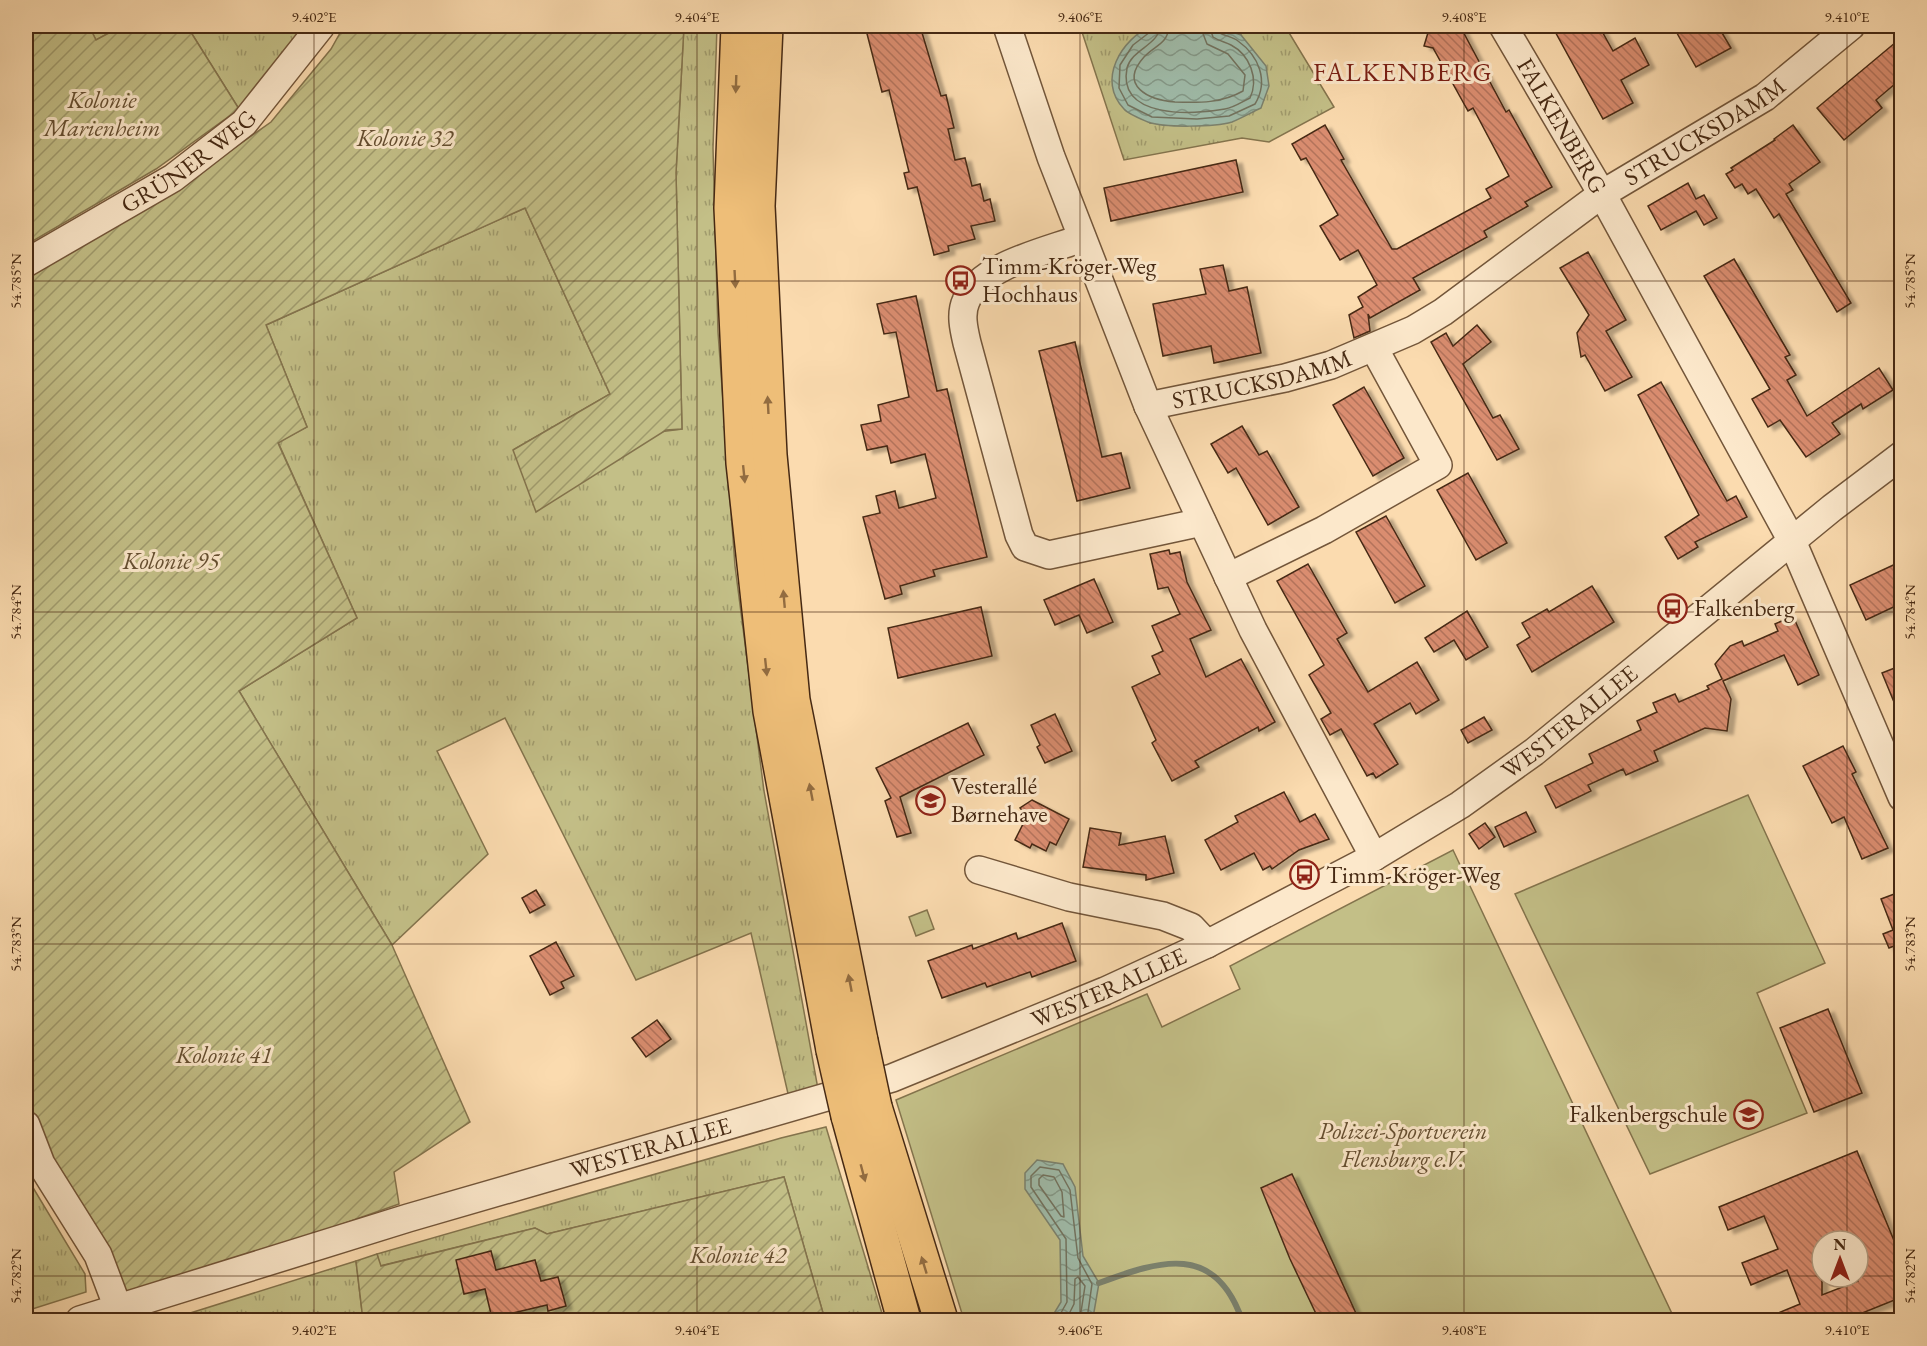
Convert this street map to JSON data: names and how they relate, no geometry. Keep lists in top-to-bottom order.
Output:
{
  "streets": {
    "street": [
      "FALKENBERG",
      "STRUCKSDAMM",
      "GRÜNER WEG",
      "WESTERALLEE"
    ]
  },
  "crossings": [
    ["FALKENBERG", "STRUCKSDAMM"],
    ["FALKENBERG", "WESTERALLEE"]
  ],
  "districts": ["FALKENBERG"],
  "parks": [
    "Kolonie Marienheim",
    "Kolonie 32",
    "Kolonie 95",
    "Kolonie 41",
    "Polizei-Sportverein Flensburg e.V.",
    "Kolonie 42"
  ],
  "places": {
    "bus stop": ["Timm-Kröger-Weg Hochhaus", "Falkenberg", "Timm-Kröger-Weg"],
    "school or university": ["Vesterallé Børnehave", "Falkenbergschule"]
  },
  "north": "top",
  "coordinates": [
    "9.402°E",
    "9.404°E",
    "9.406°E",
    "9.408°E",
    "9.410°E",
    "54.785°N",
    "54.784°N",
    "54.783°N",
    "54.782°N"
  ]
}
